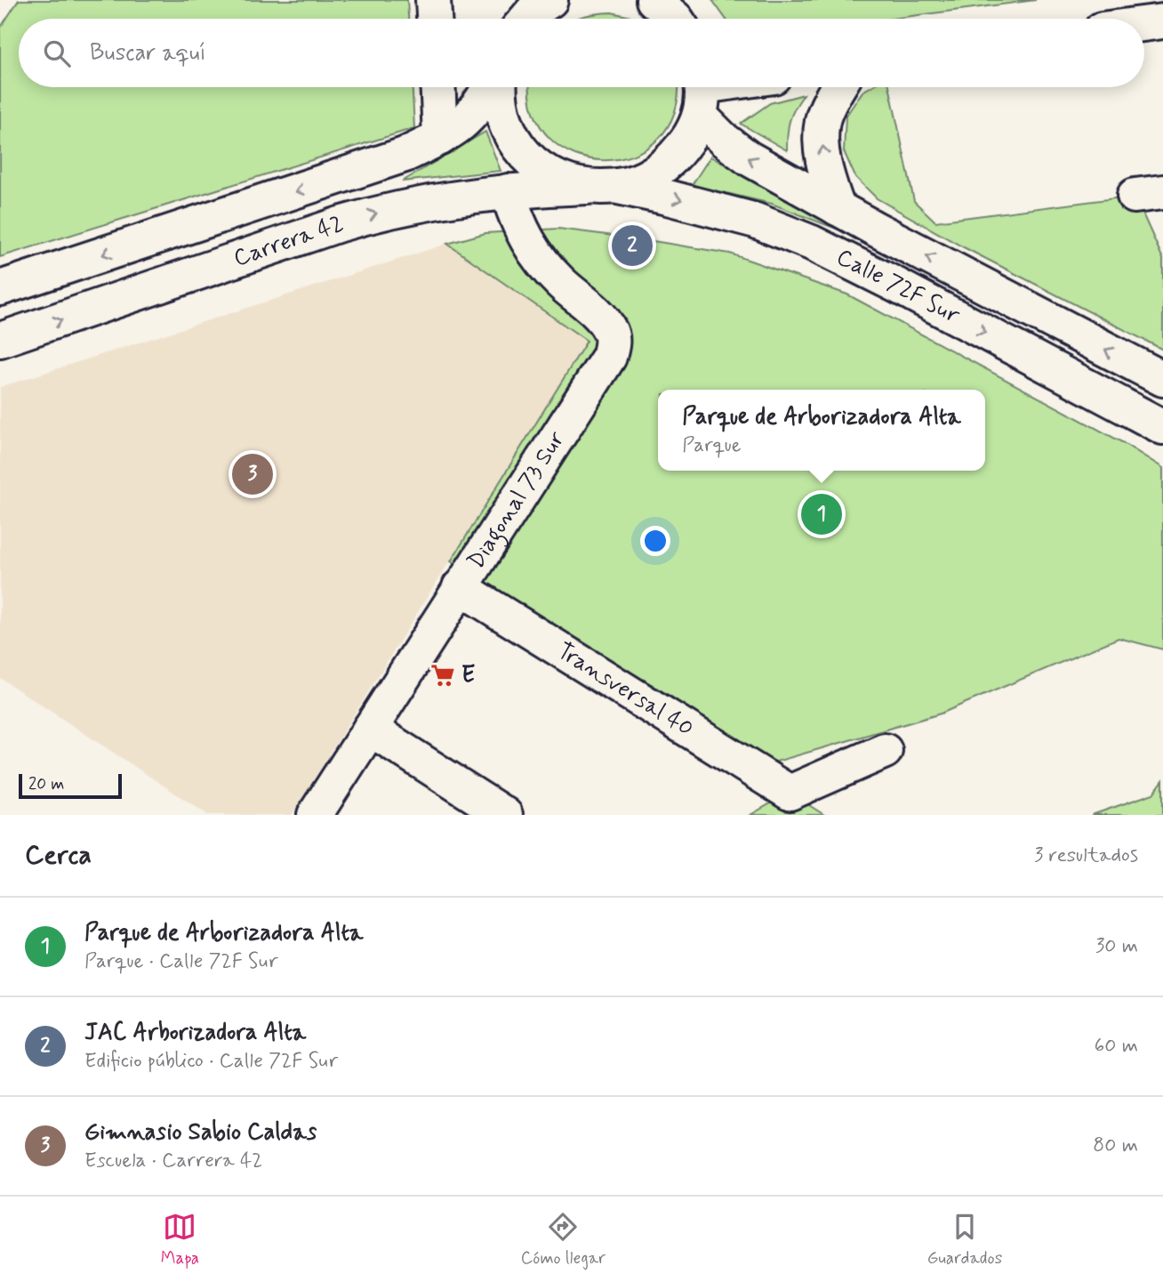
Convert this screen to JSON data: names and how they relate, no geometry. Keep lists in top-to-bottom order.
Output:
{
  "streets": {
    "street": [
      "Carrera 42",
      "Calle 72F Sur",
      "Diagonal 73 Sur",
      "Transversal 40"
    ]
  },
  "crossings": [
    ["Carrera 42", "Calle 72F Sur"],
    ["Carrera 42", "Diagonal 73 Sur"],
    ["Diagonal 73 Sur", "Transversal 40"]
  ],
  "places": {
    "supermarket": ["E"]
  },
  "scale_bar": "20 m",
  "page": {
    "search": "Buscar aquí",
    "pins": ["2", "3", "1"],
    "popup": ["Parque de Arborizadora Alta", "Parque"],
    "scale": "20 m",
    "heading": ["Cerca", "3 resultados"],
    "list": [
      {
        "mark": "1",
        "name": "Parque de Arborizadora Alta",
        "note": "Parque · Calle 72F Sur",
        "value": "30 m"
      },
      {
        "mark": "2",
        "name": "JAC Arborizadora Alta",
        "note": "Edificio público · Calle 72F Sur",
        "value": "60 m"
      },
      {
        "mark": "3",
        "name": "Gimnasio Sabio Caldas",
        "note": "Escuela · Carrera 42",
        "value": "80 m"
      }
    ],
    "nav": ["Mapa", "Cómo llegar", "Guardados"]
  }
}
